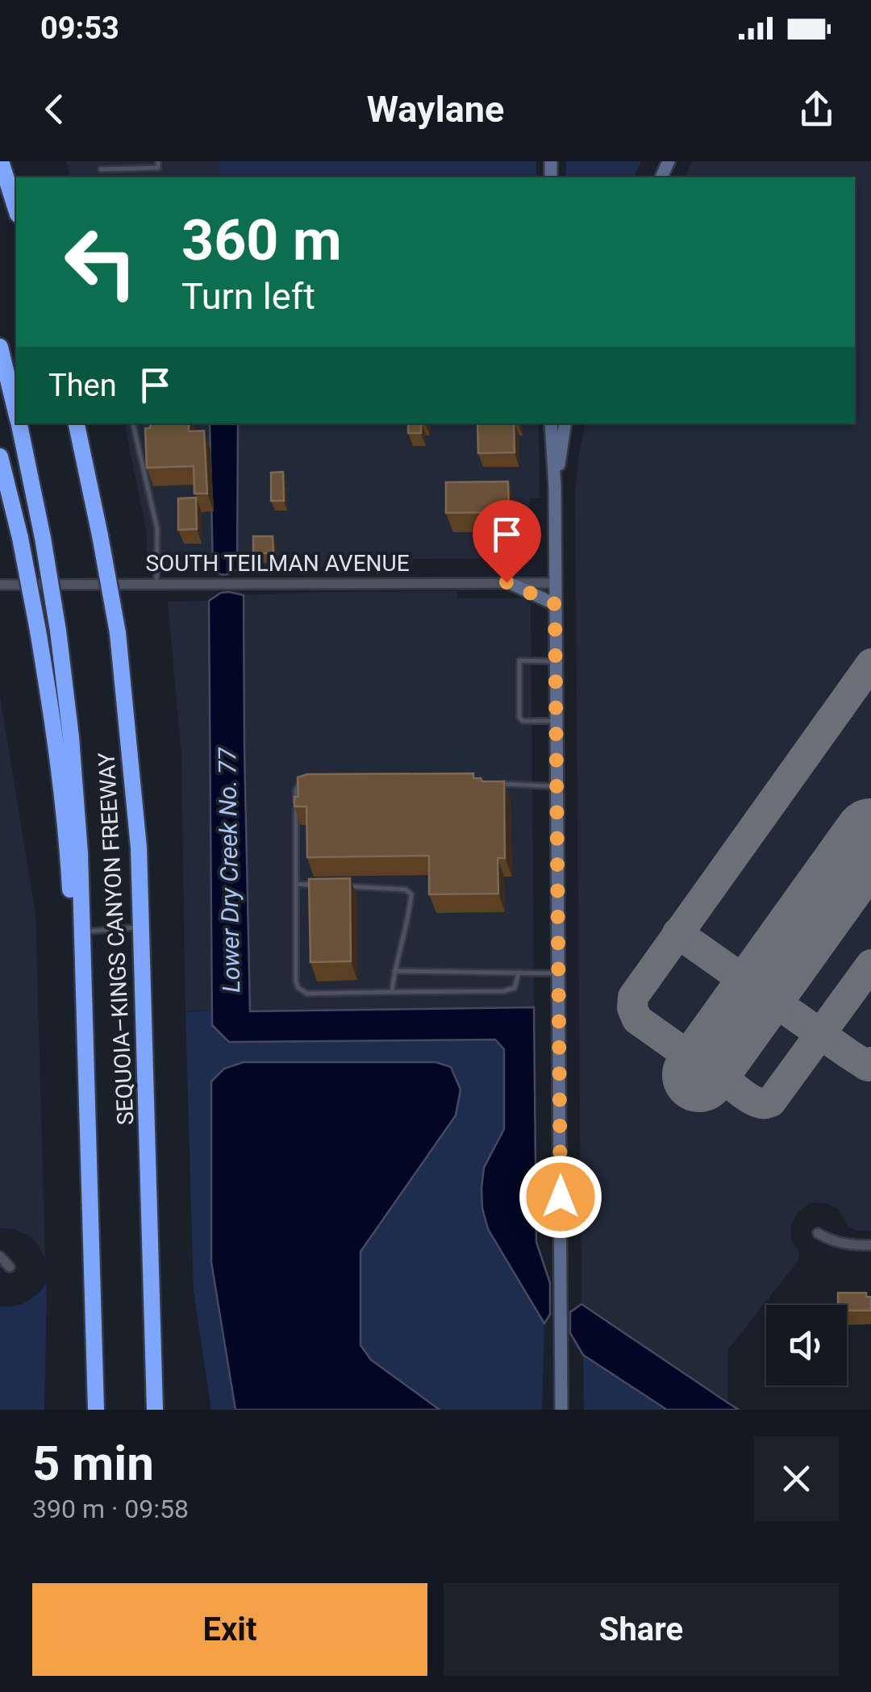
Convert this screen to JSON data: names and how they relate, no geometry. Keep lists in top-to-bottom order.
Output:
{
  "streets": {
    "highway": ["SEQUOIA–KINGS CANYON FREEWAY"],
    "street": ["SOUTH TEILMAN AVENUE"]
  },
  "water": ["Lower Dry Creek No. 77"],
  "page": {
    "status": "09:53",
    "header": "Waylane",
    "turn": ["360 m", "Turn left"],
    "then": "Then",
    "heading": ["5 min", "390 m · 09:58"],
    "buttons": ["Exit", "Share"]
  }
}
